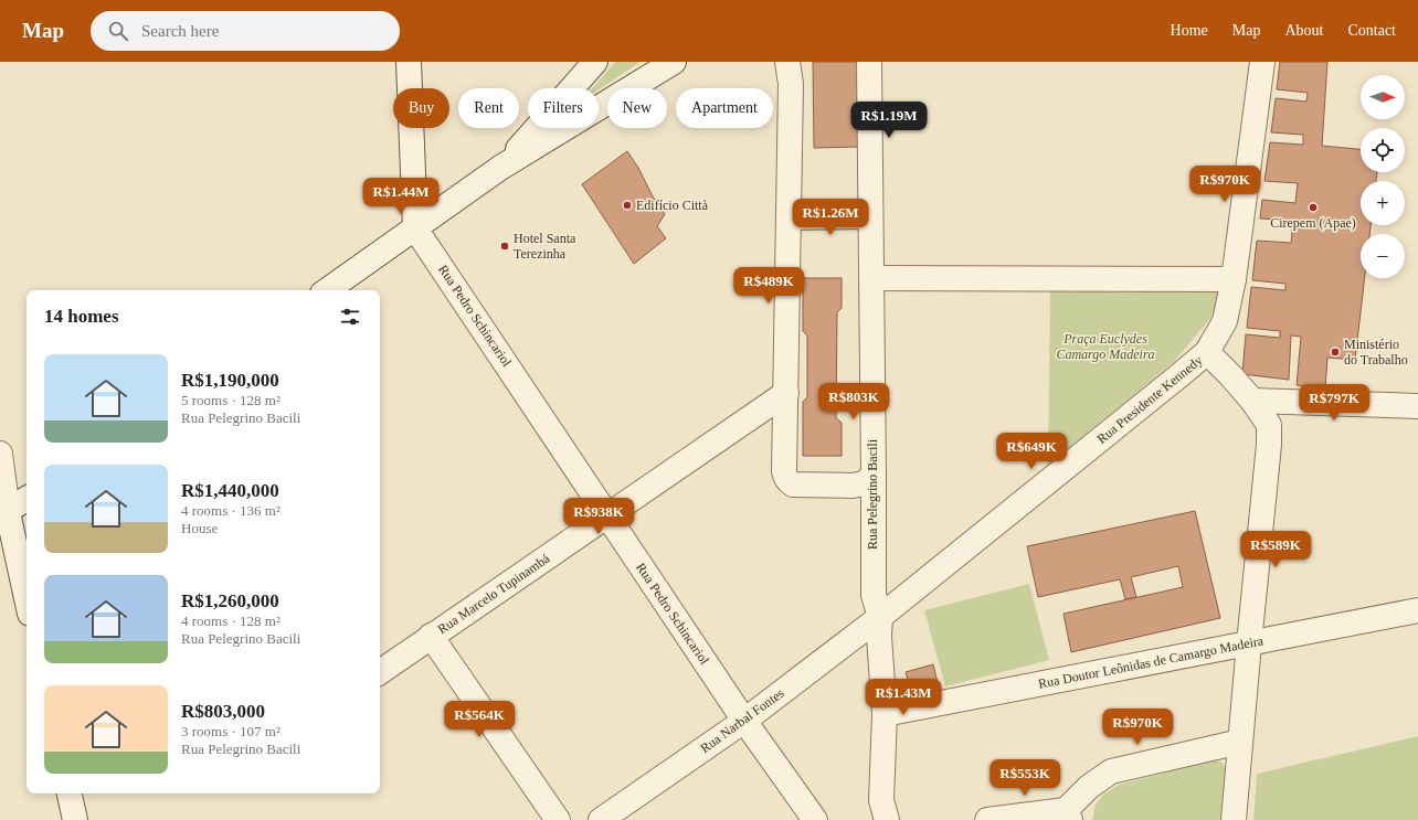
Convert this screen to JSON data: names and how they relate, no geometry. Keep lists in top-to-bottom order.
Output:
{
  "streets": {
    "street": [
      "Rua Pedro Schincariol",
      "Rua Presidente Kennedy",
      "Rua Pelegrino Bacili",
      "Rua Marcelo Tupinambá",
      "Rua Doutor Leônidas de Camargo Madeira",
      "Rua Narbal Fontes"
    ]
  },
  "crossings": [
    ["Rua Pedro Schincariol", "Rua Marcelo Tupinambá"],
    ["Rua Pedro Schincariol", "Rua Narbal Fontes"],
    ["Rua Presidente Kennedy", "Rua Pelegrino Bacili"],
    ["Rua Presidente Kennedy", "Rua Narbal Fontes"],
    ["Rua Pelegrino Bacili", "Rua Doutor Leônidas de Camargo Madeira"],
    ["Rua Pelegrino Bacili", "Rua Narbal Fontes"]
  ],
  "parks": ["Praça Euclydes Camargo Madeira"],
  "places": [
    "Edifício Città",
    "Cirepem (Apae)",
    "Hotel Santa Terezinha",
    "Ministério do Trabalho"
  ],
  "north": "right",
  "page": {
    "header": "Map",
    "search": "Search here",
    "nav": [
      "Home",
      "Map",
      "About",
      "Contact"
    ],
    "map_buttons": ["+", "−"],
    "chip": [
      "Buy",
      "Rent",
      "Filters",
      "New",
      "Apartment"
    ],
    "price": [
      "R$1.19M",
      "R$970K",
      "R$1.44M",
      "R$1.26M",
      "R$489K",
      "R$803K",
      "R$797K",
      "R$649K",
      "R$938K",
      "R$589K",
      "R$1.43M",
      "R$564K",
      "R$970K",
      "R$553K"
    ],
    "heading": "14 homes",
    "list": [
      {
        "name": "R$1,190,000",
        "note": "5 rooms · 128 m² · Rua Pelegrino Bacili"
      },
      {
        "name": "R$1,440,000",
        "note": "4 rooms · 136 m² · House"
      },
      {
        "name": "R$1,260,000",
        "note": "4 rooms · 128 m² · Rua Pelegrino Bacili"
      },
      {
        "name": "R$803,000",
        "note": "3 rooms · 107 m² · Rua Pelegrino Bacili"
      }
    ]
  }
}
